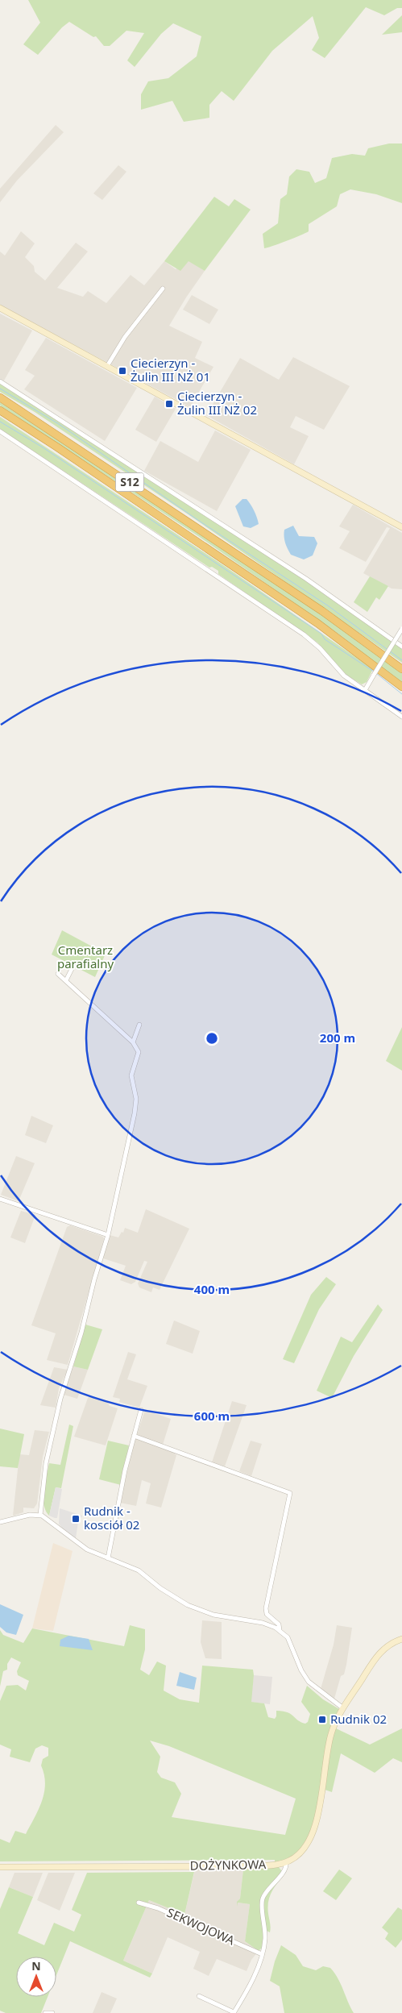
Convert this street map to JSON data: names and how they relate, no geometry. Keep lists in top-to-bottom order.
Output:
{
  "streets": {
    "highway": ["S12"],
    "street": ["DOŻYNKOWA", "SEKWOJOWA"]
  },
  "parks": ["Cmentarz parafialny"],
  "places": {
    "transit": [
      "Ciecierzyn - Żulin III NŻ 01",
      "Ciecierzyn - Żulin III NŻ 02",
      "Rudnik - kosciół 02",
      "Rudnik 02"
    ]
  },
  "north": "top",
  "rings": ["200 m", "400 m", "600 m"]
}
